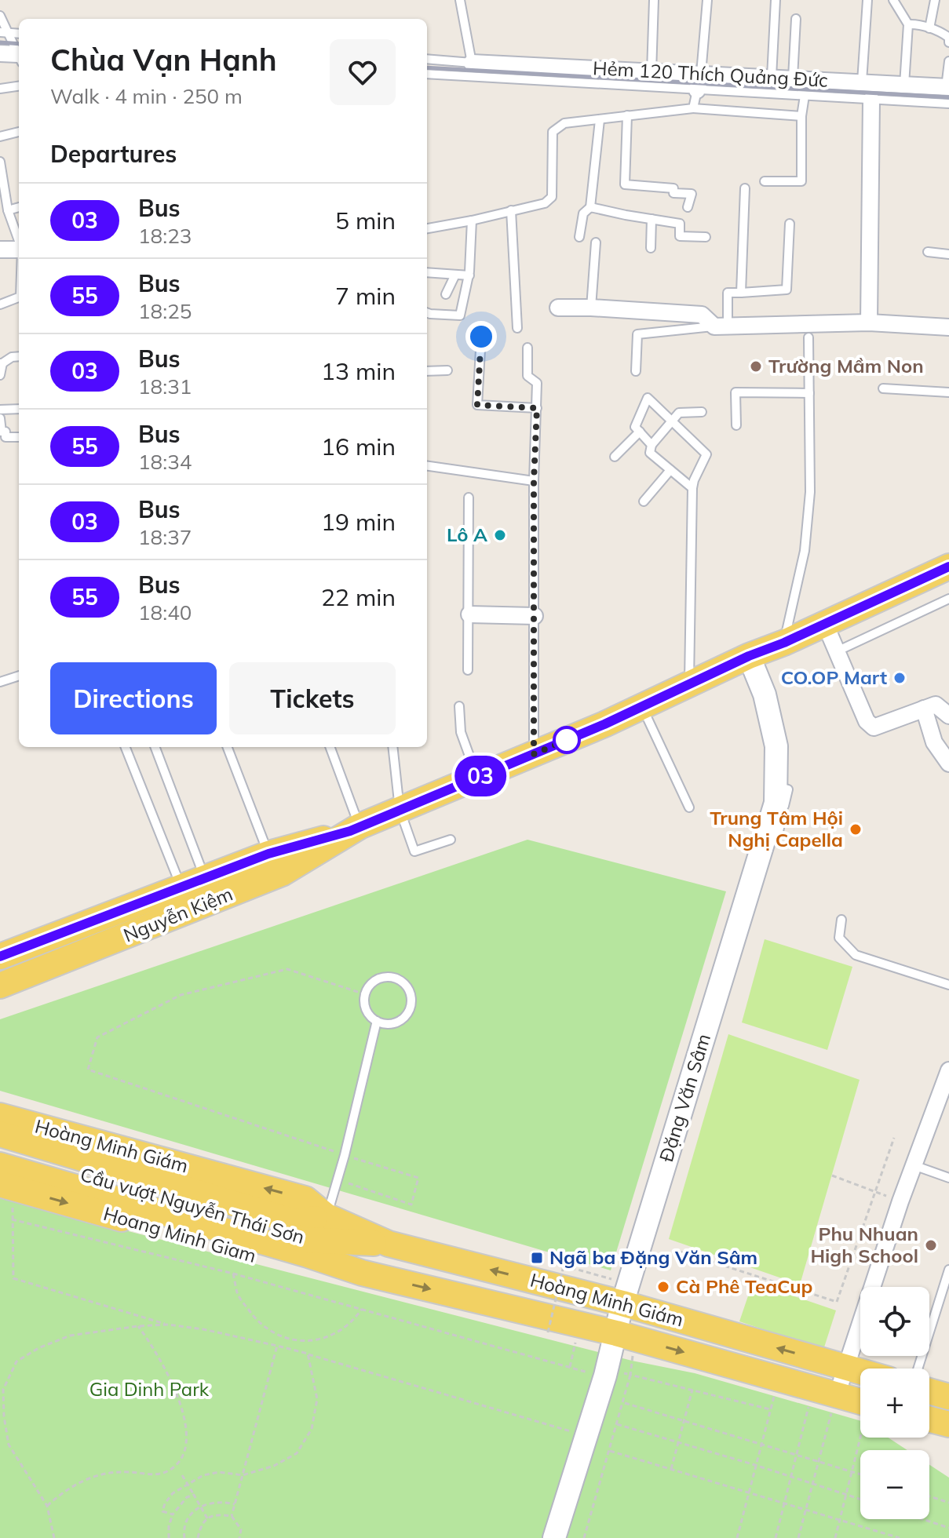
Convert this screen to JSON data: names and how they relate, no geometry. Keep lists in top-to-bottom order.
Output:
{
  "streets": {
    "main road": [
      "Nguyễn Kiệm",
      "Hoàng Minh Giám",
      "Cầu vượt Nguyễn Thái Sơn",
      "Hoang Minh Giam"
    ],
    "street": ["Hẻm 120 Thích Quảng Đức", "Đặng Văn Sâm"]
  },
  "crossings": [
    ["Nguyễn Kiệm", "Đặng Văn Sâm"],
    ["Đặng Văn Sâm", "Hoàng Minh Giám"],
    ["Hoàng Minh Giám", "Cầu vượt Nguyễn Thái Sơn"],
    ["Hoàng Minh Giám", "Hoang Minh Giam"]
  ],
  "one_way": ["Hoang Minh Giam"],
  "parks": ["Gia Dinh Park"],
  "places": {
    "other": [
      "Trường Mầm Non",
      "Lô A",
      "CO.OP Mart",
      "Trung Tâm Hội Nghị Capella",
      "Phu Nhuan High School",
      "Cà Phê TeaCup"
    ],
    "transit": ["Ngã ba Đặng Văn Sâm"]
  },
  "lines": ["bus line 03"],
  "page": {
    "on_map": "03",
    "heading": [
      ["Chùa Vạn Hạnh", "Walk · 4 min · 250 m"],
      "Departures"
    ],
    "list": [
      {
        "mark": "03",
        "name": "Bus",
        "note": "18:23",
        "value": "5 min"
      },
      {
        "mark": "55",
        "name": "Bus",
        "note": "18:25",
        "value": "7 min"
      },
      {
        "mark": "03",
        "name": "Bus",
        "note": "18:31",
        "value": "13 min"
      },
      {
        "mark": "55",
        "name": "Bus",
        "note": "18:34",
        "value": "16 min"
      },
      {
        "mark": "03",
        "name": "Bus",
        "note": "18:37",
        "value": "19 min"
      },
      {
        "mark": "55",
        "name": "Bus",
        "note": "18:40",
        "value": "22 min"
      }
    ],
    "buttons": ["Directions", "Tickets"],
    "map_buttons": ["+", "−"]
  }
}
